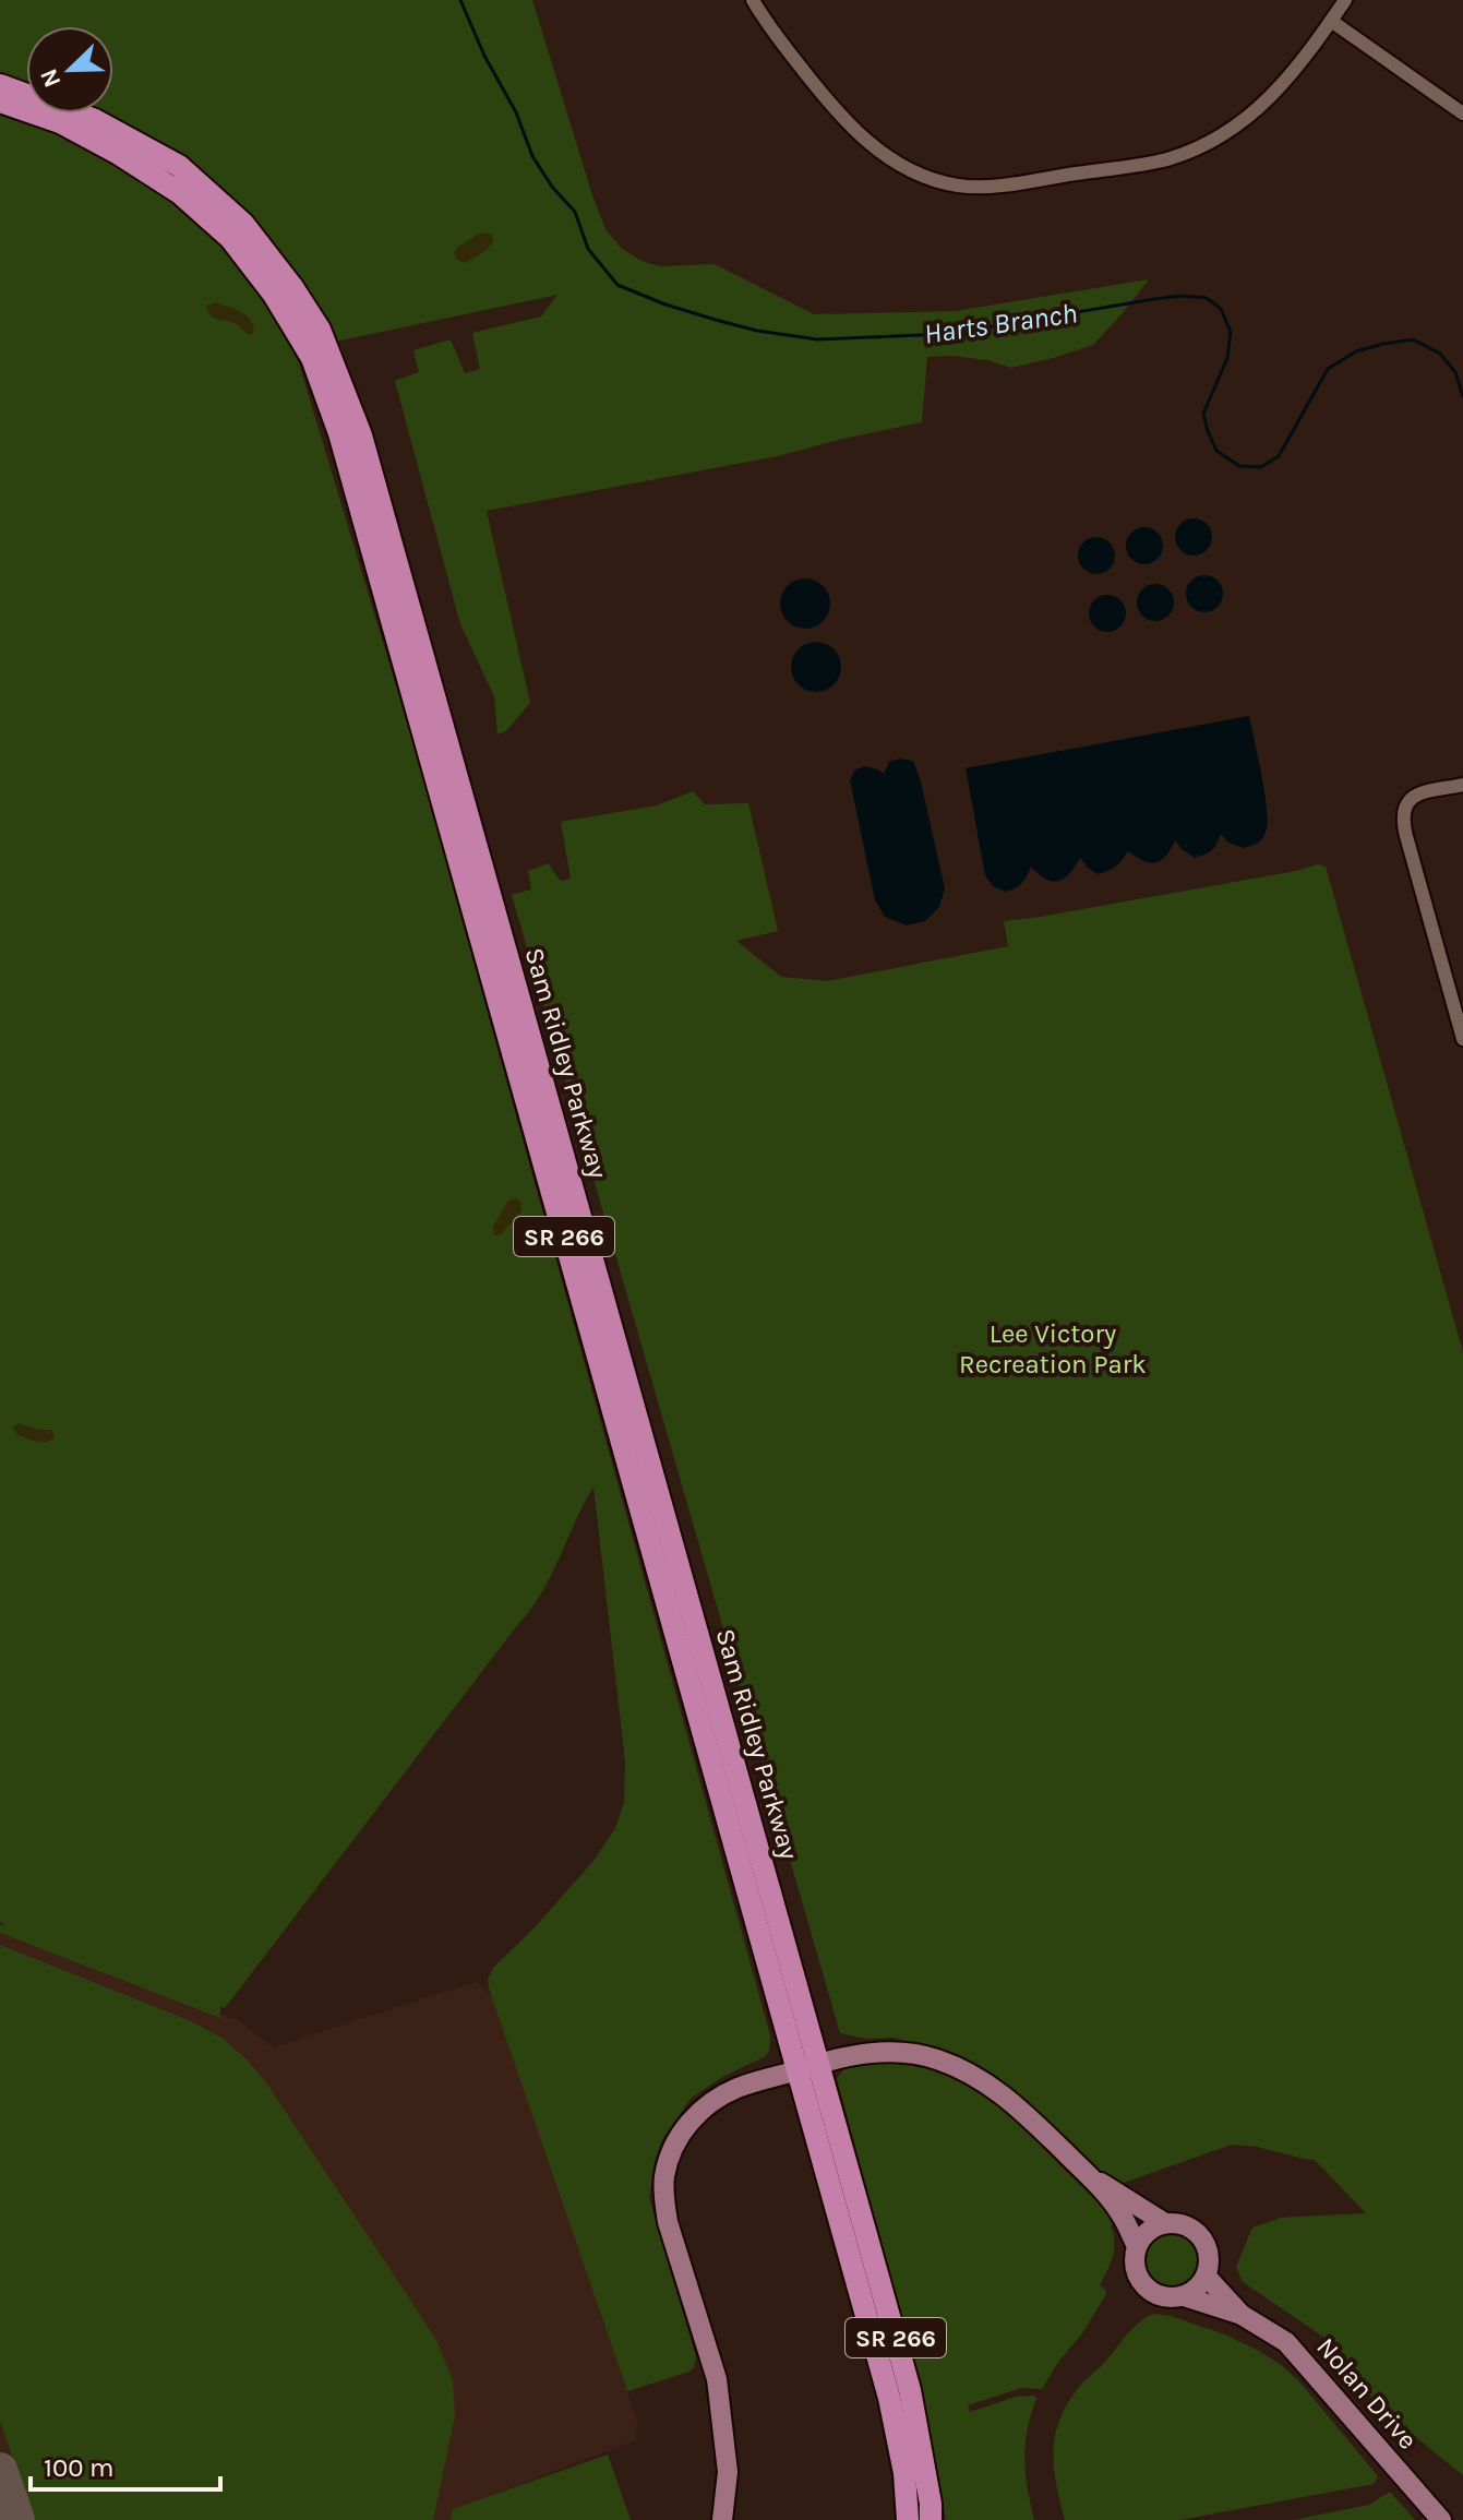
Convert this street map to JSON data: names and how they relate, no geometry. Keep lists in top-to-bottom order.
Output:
{
  "streets": {
    "main road": ["Sam Ridley Parkway", "SR 266"],
    "street": ["Nolan Drive"]
  },
  "water": ["Harts Branch"],
  "parks": ["Lee Victory Recreation Park"],
  "scale_bar": "100 m",
  "north": "bottom left"
}
